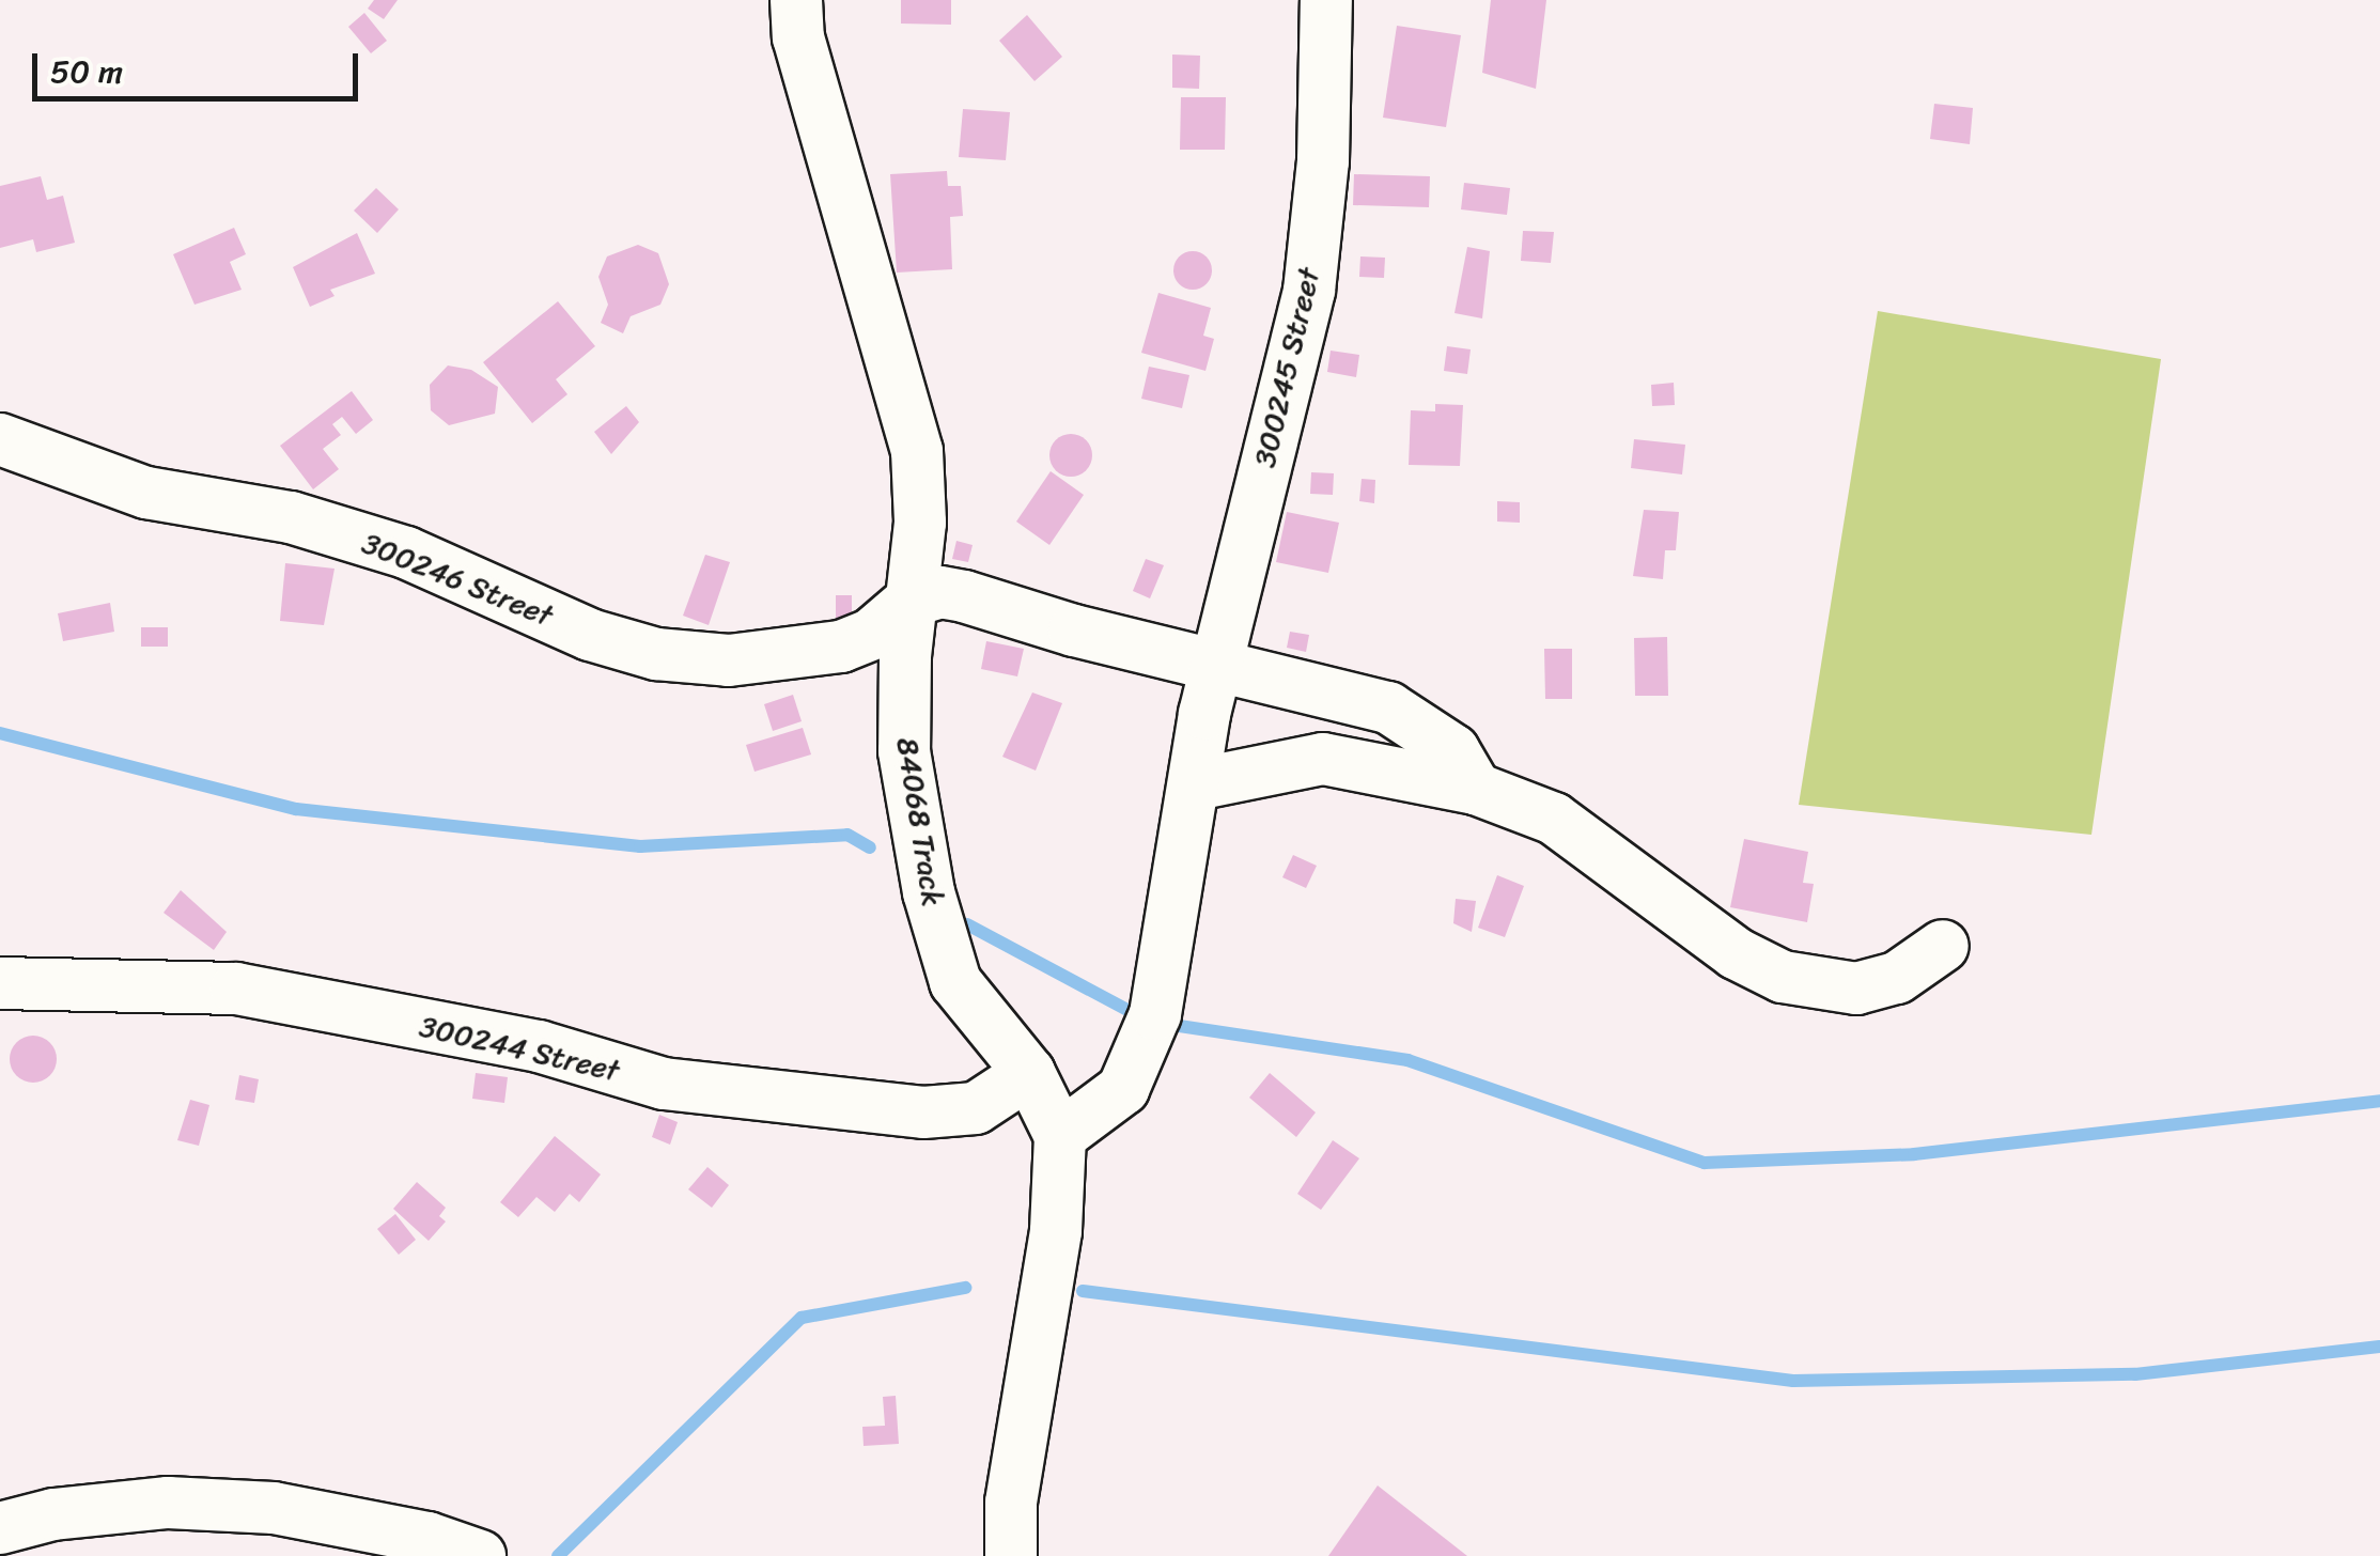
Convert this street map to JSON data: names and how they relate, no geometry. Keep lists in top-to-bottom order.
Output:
{
  "streets": {
    "street": [
      "300245 Street",
      "300246 Street",
      "84068 Track",
      "300244 Street"
    ]
  },
  "crossings": [
    ["300245 Street", "84068 Track"],
    ["300246 Street", "84068 Track"],
    ["84068 Track", "300244 Street"]
  ],
  "scale_bar": "50 m"
}
